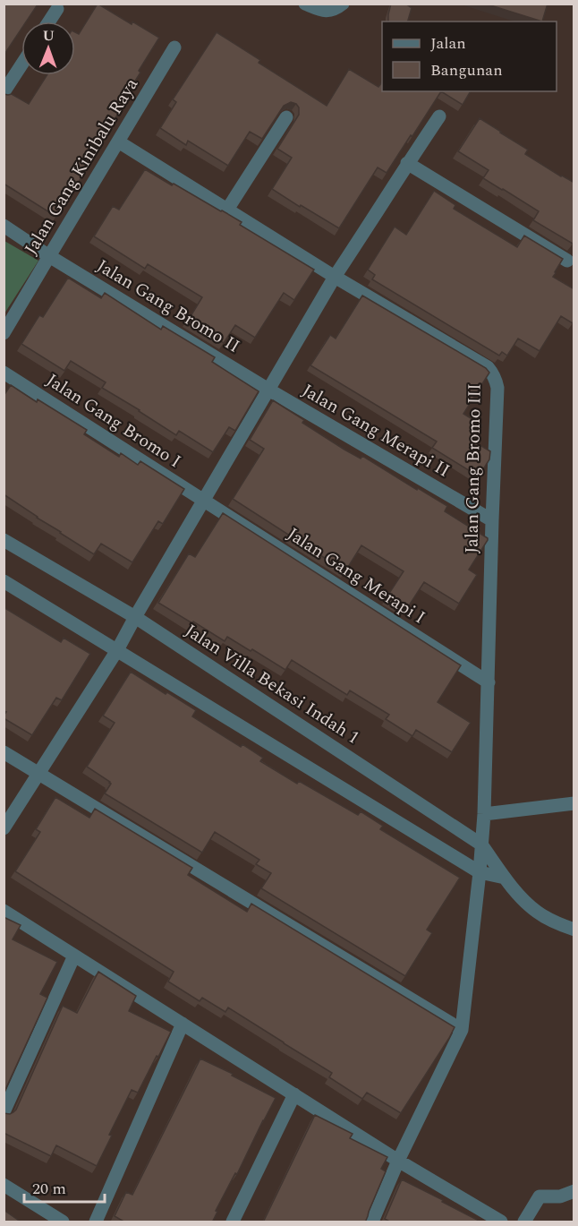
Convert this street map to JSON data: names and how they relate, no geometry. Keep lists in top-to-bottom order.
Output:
{
  "streets": {
    "street": [
      "Jalan Gang Kinibalu Raya",
      "Jalan Gang Bromo II",
      "Jalan Gang Bromo I",
      "Jalan Gang Merapi II",
      "Jalan Gang Bromo III",
      "Jalan Gang Merapi I",
      "Jalan Villa Bekasi Indah 1"
    ]
  },
  "crossings": [
    ["Jalan Gang Kinibalu Raya", "Jalan Gang Bromo II"],
    ["Jalan Gang Kinibalu Raya", "Jalan Gang Bromo III"],
    ["Jalan Gang Bromo II", "Jalan Gang Merapi II"],
    ["Jalan Gang Bromo I", "Jalan Gang Merapi I"],
    ["Jalan Gang Merapi II", "Jalan Gang Bromo III"],
    ["Jalan Gang Bromo III", "Jalan Gang Merapi I"],
    ["Jalan Gang Bromo III", "Jalan Villa Bekasi Indah 1"]
  ],
  "legend": ["Jalan", "Bangunan"],
  "scale_bar": "20 m",
  "north": "top"
}
